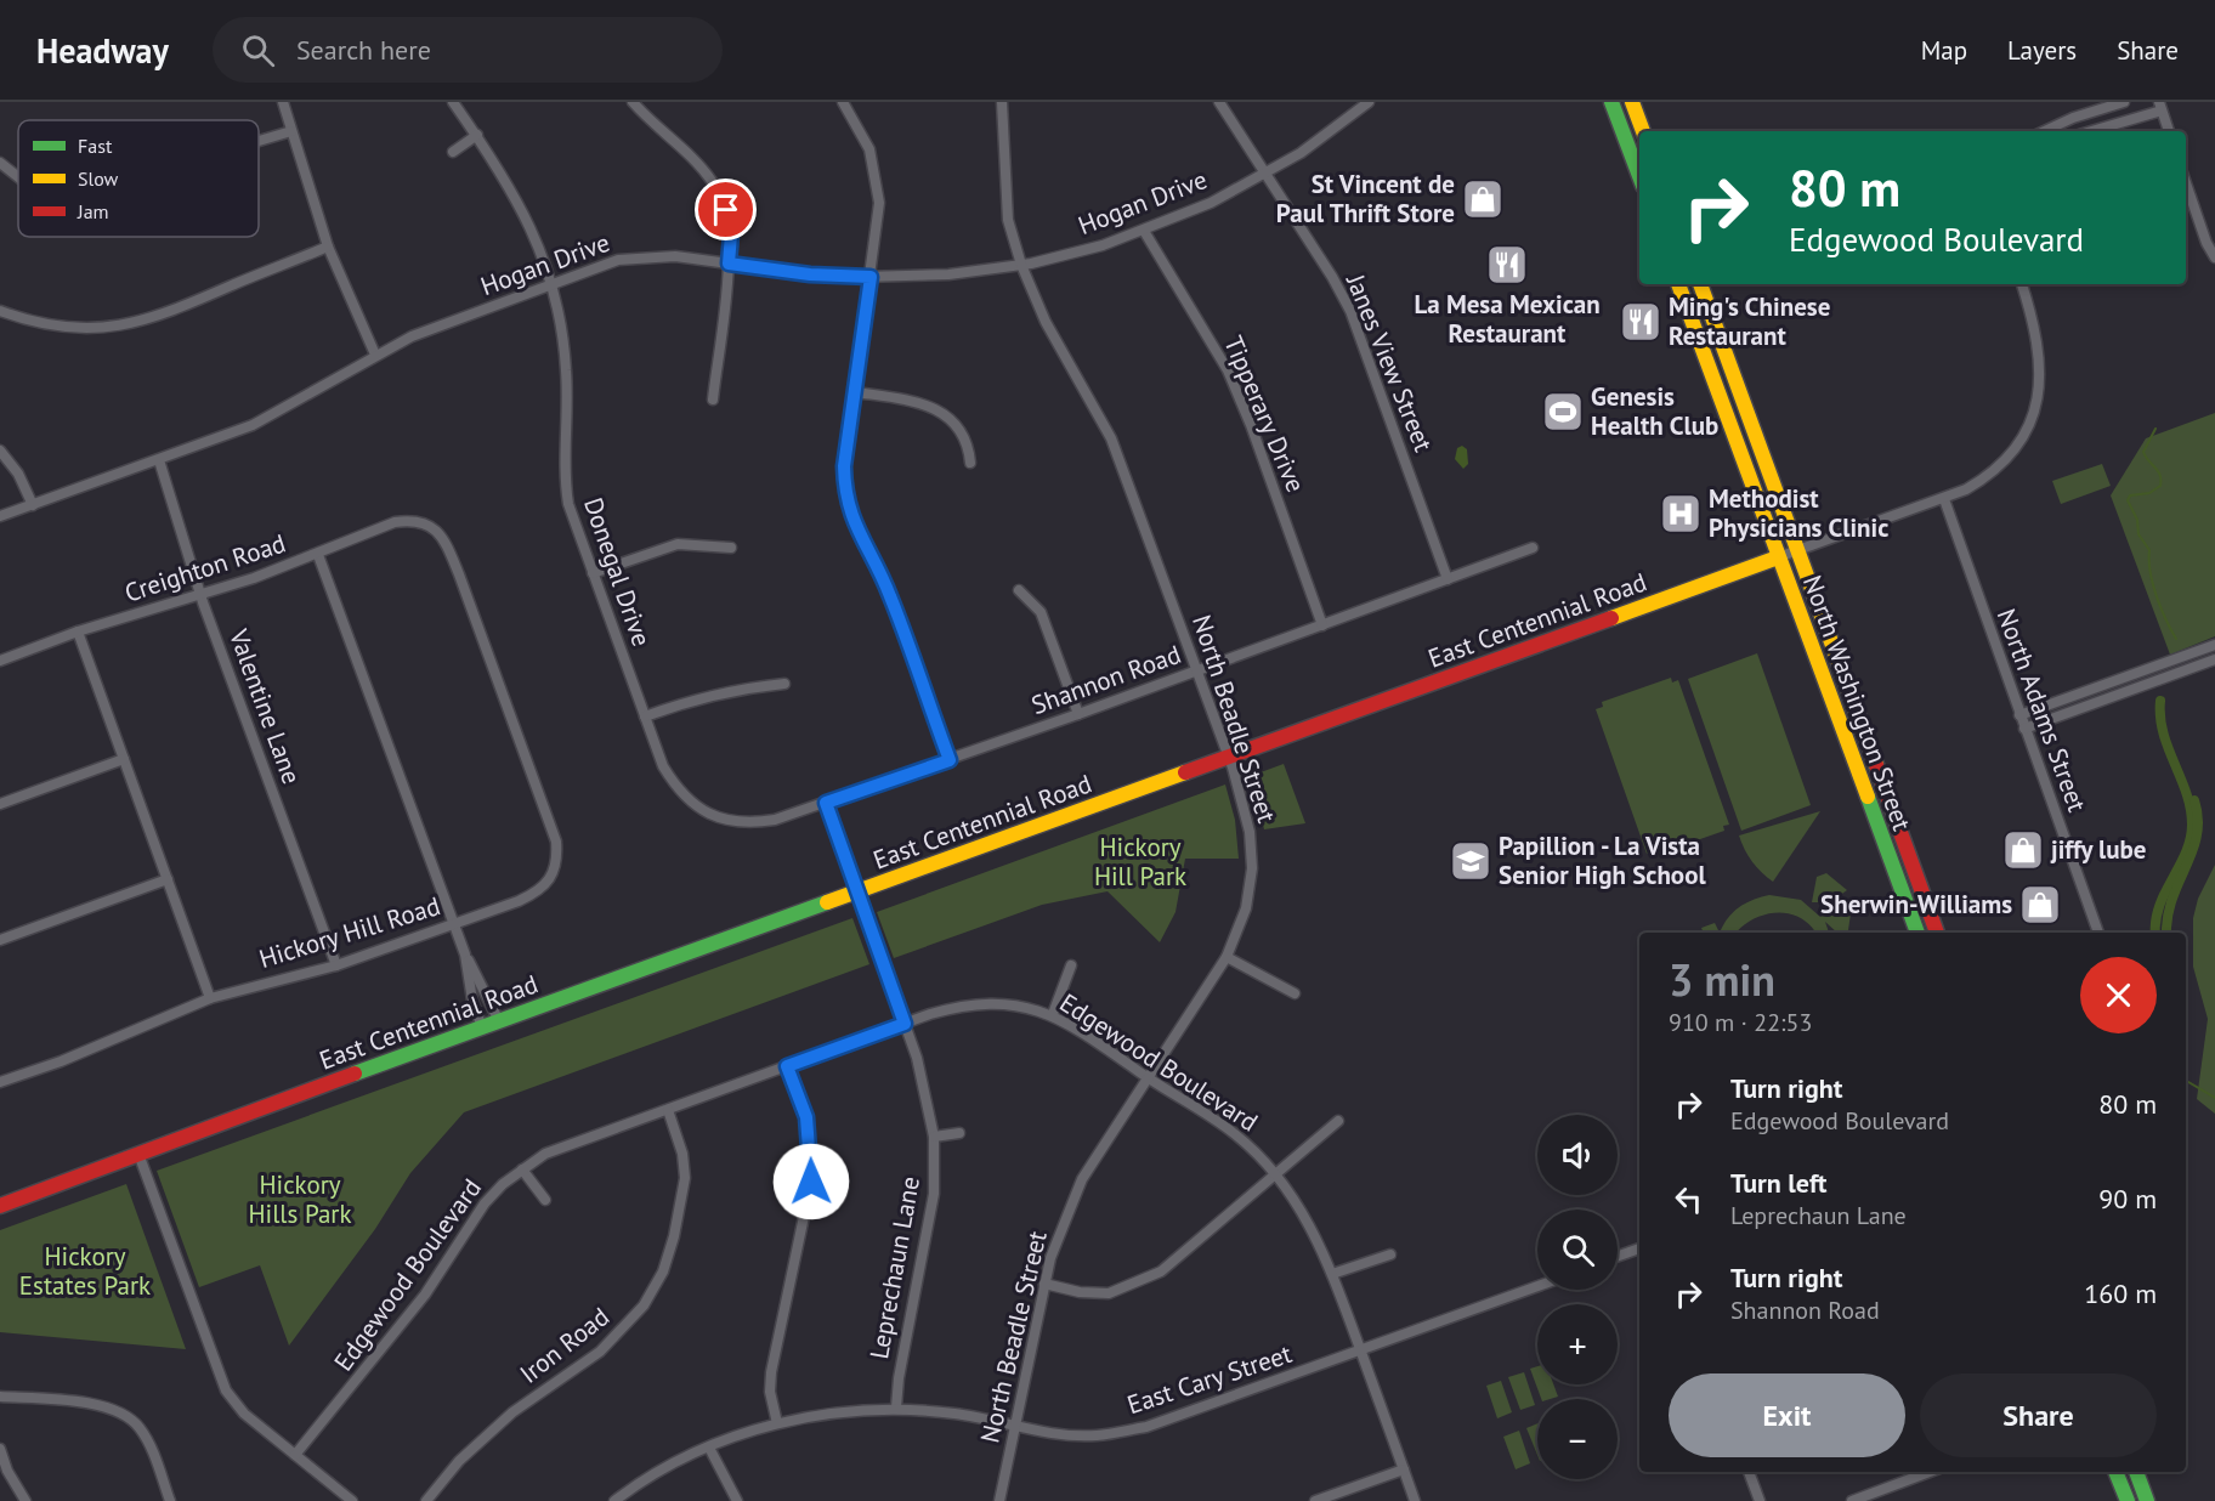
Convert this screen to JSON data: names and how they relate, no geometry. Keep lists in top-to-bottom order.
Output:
{
  "streets": {
    "street": [
      "Hogan Drive",
      "Janes View Street",
      "Tipperary Drive",
      "Creighton Road",
      "Donegal Drive",
      "East Centennial Road",
      "Shannon Road",
      "North Washington Street",
      "Valentine Lane",
      "North Adams Street",
      "North Beadle Street",
      "Hickory Hill Road",
      "Edgewood Boulevard",
      "Leprechaun Lane",
      "Iron Road",
      "East Cary Street"
    ]
  },
  "crossings": [
    ["Hogan Drive", "Janes View Street"],
    ["Hogan Drive", "Tipperary Drive"],
    ["Hogan Drive", "Donegal Drive"],
    ["Hogan Drive", "Valentine Lane"],
    ["Hogan Drive", "North Beadle Street"],
    ["Janes View Street", "Shannon Road"],
    ["Tipperary Drive", "Shannon Road"],
    ["Creighton Road", "Valentine Lane"],
    ["Creighton Road", "Hickory Hill Road"],
    ["Donegal Drive", "Shannon Road"],
    ["East Centennial Road", "North Washington Street"],
    ["East Centennial Road", "North Beadle Street"],
    ["East Centennial Road", "Leprechaun Lane"],
    ["Shannon Road", "North Beadle Street"],
    ["Shannon Road", "Leprechaun Lane"],
    ["Valentine Lane", "Hickory Hill Road"],
    ["North Beadle Street", "Edgewood Boulevard"],
    ["North Beadle Street", "East Cary Street"],
    ["Edgewood Boulevard", "Leprechaun Lane"],
    ["Edgewood Boulevard", "Iron Road"],
    ["Edgewood Boulevard", "East Cary Street"],
    ["Leprechaun Lane", "East Cary Street"]
  ],
  "parks": ["Hickory Hill Park", "Hickory Hills Park", "Hickory Estates Park"],
  "places": {
    "shop": ["St Vincent de Paul Thrift Store", "jiffy lube", "Sherwin-Williams"],
    "restaurant": ["La Mesa Mexican Restaurant", "Ming's Chinese Restaurant"],
    "sports": ["Genesis Health Club"],
    "hospital": ["Methodist Physicians Clinic"],
    "school or university": ["Papillion - La Vista Senior High School"]
  },
  "legend": ["Fast", "Slow", "Jam"],
  "page": {
    "header": "Headway",
    "search": "Search here",
    "nav": ["Map", "Layers", "Share"],
    "turn": ["80 m", "Edgewood Boulevard"],
    "heading": ["3 min", "910 m · 22:53"],
    "list": [
      {
        "name": "Turn right",
        "note": "Edgewood Boulevard",
        "value": "80 m"
      },
      {
        "name": "Turn left",
        "note": "Leprechaun Lane",
        "value": "90 m"
      },
      {
        "name": "Turn right",
        "note": "Shannon Road",
        "value": "160 m"
      }
    ],
    "map_buttons": ["+", "−"],
    "buttons": ["Exit", "Share"]
  }
}
